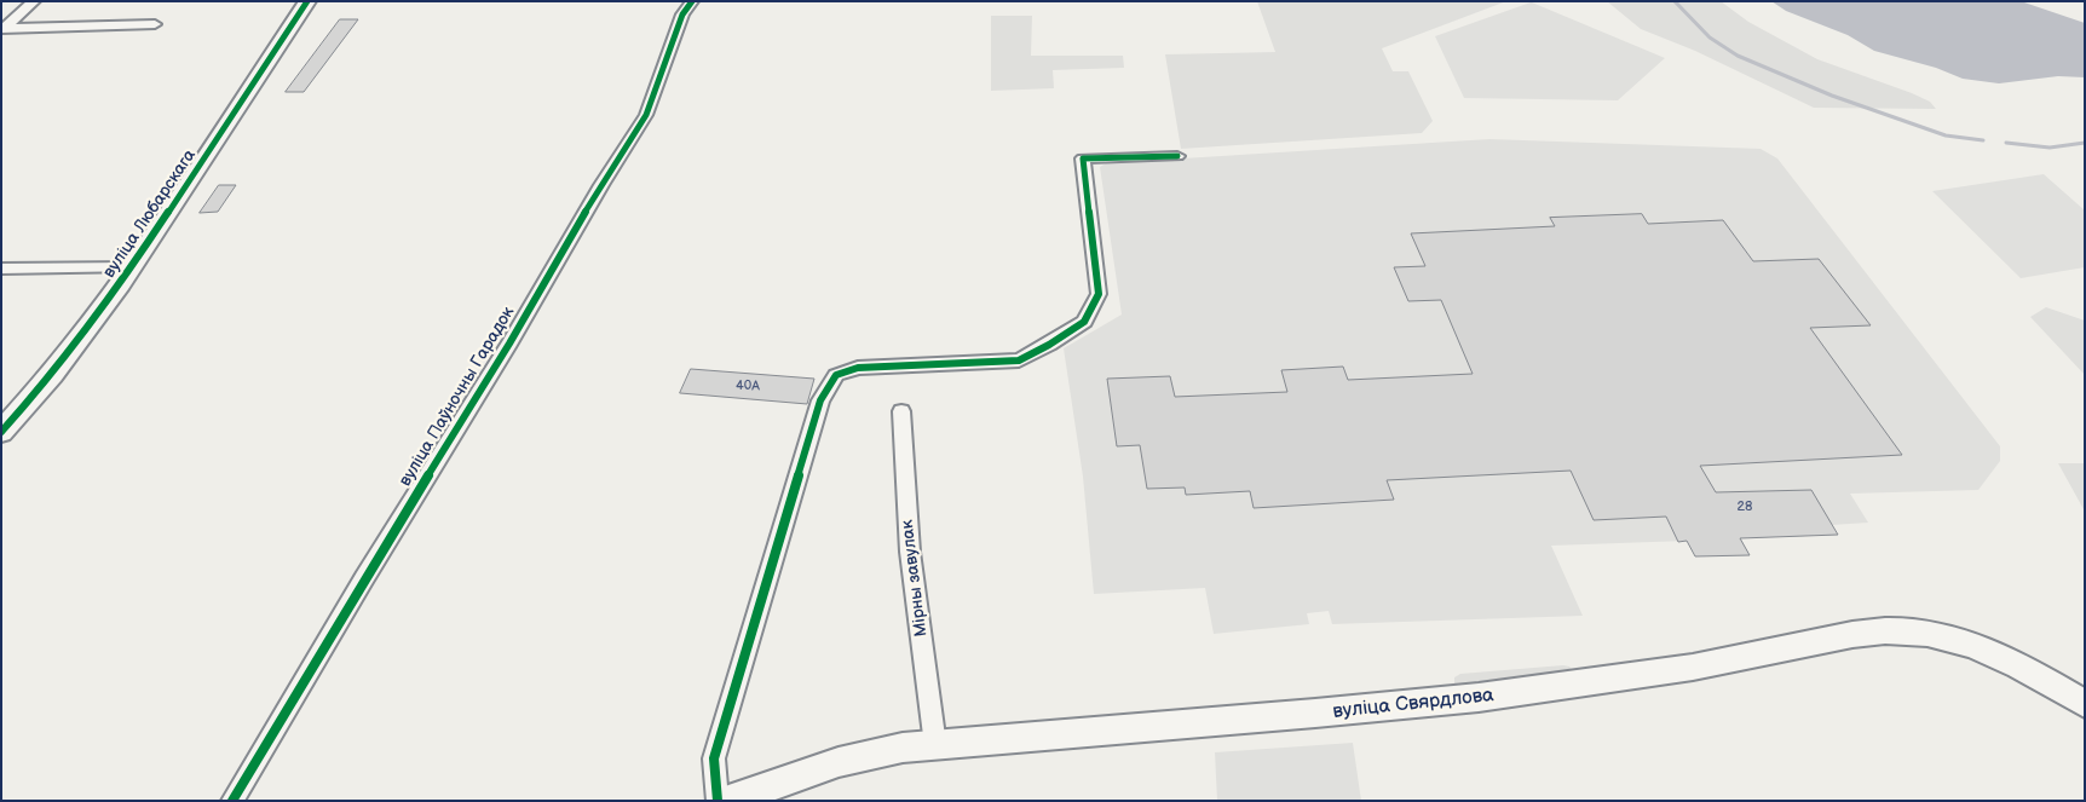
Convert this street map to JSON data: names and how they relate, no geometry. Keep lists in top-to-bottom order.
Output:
{
  "streets": {
    "main road": ["вуліца Любарскага", "вуліца Свярдлова"],
    "street": ["вуліца Паўночны Гарадок", "Мірны завулак"]
  },
  "crossings": [
    ["Мірны завулак", "вуліца Свярдлова"]
  ],
  "house_numbers": ["40А", "28"]
}
